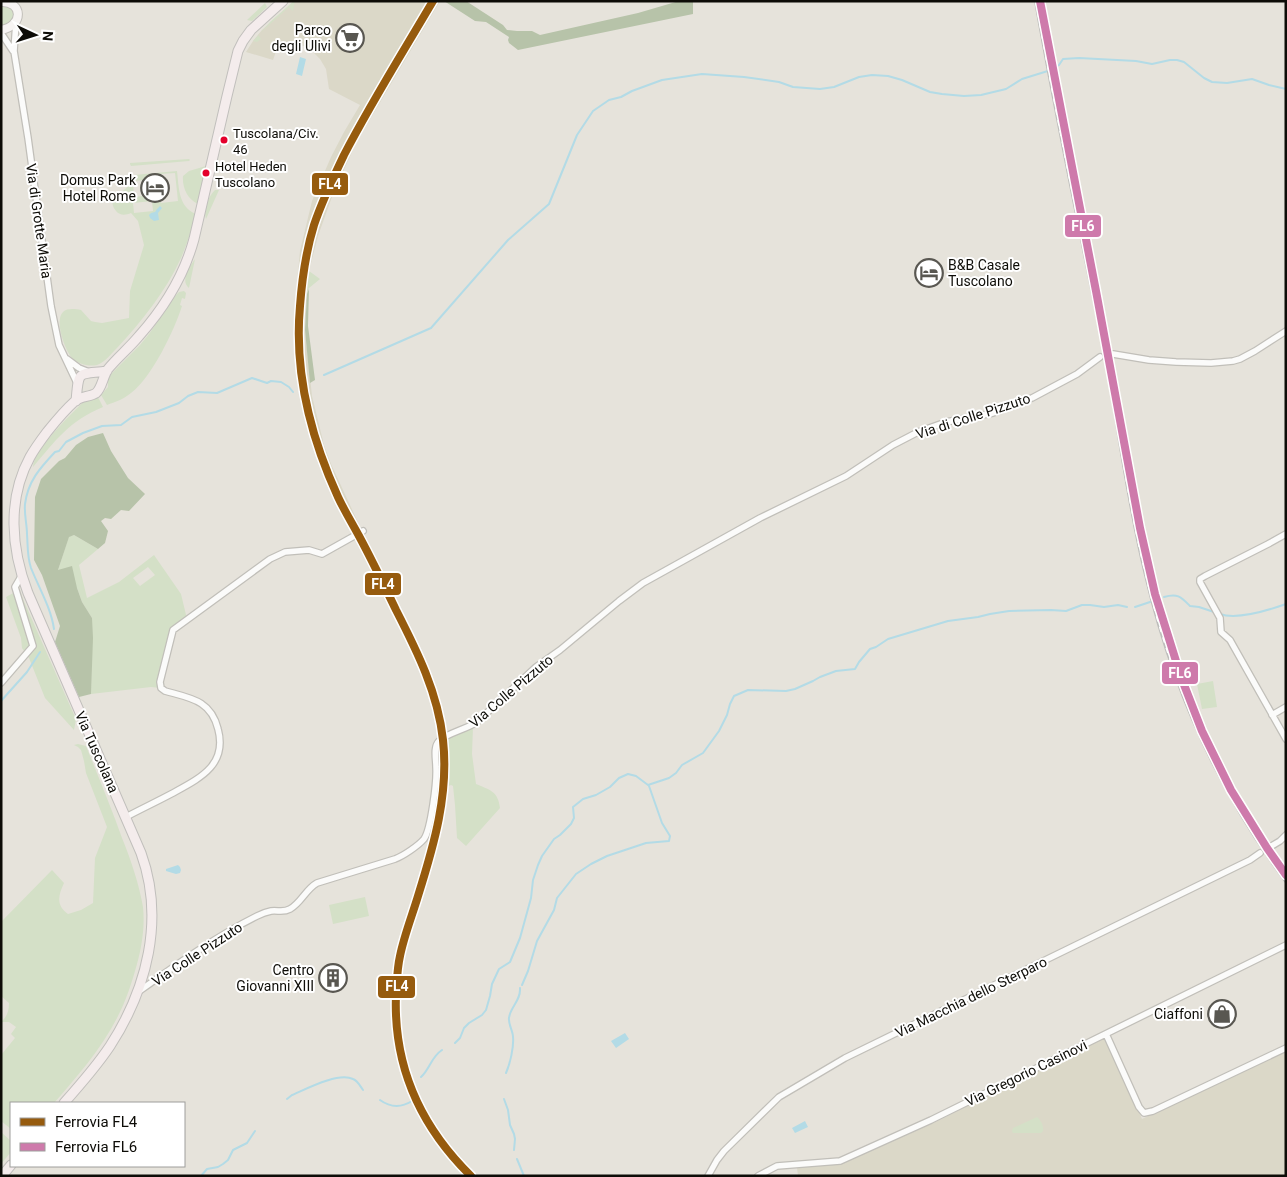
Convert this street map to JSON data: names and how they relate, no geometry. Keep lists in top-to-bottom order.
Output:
{
  "streets": {
    "main road": ["Via Tuscolana"],
    "street": [
      "Via di Grotte Maria",
      "Via di Colle Pizzuto",
      "Via Colle Pizzuto",
      "Via Macchia dello Sterparo",
      "Via Gregorio Casinovi"
    ]
  },
  "crossings": [
    ["Via di Grotte Maria", "Via Tuscolana"],
    ["Via di Colle Pizzuto", "Via Colle Pizzuto"],
    ["Via Colle Pizzuto", "Via Tuscolana"]
  ],
  "places": {
    "supermarket": ["Parco degli Ulivi"],
    "other": ["Tuscolana/Civ. 46", "Hotel Heden Tuscolano"],
    "hotel": ["Domus Park Hotel Rome", "B&B Casale Tuscolano"],
    "building": ["Centro Giovanni XIII"],
    "shop": ["Ciaffoni"]
  },
  "lines": ["rail line FL4", "rail line FL6"],
  "legend": ["Ferrovia FL4", "Ferrovia FL6"],
  "north": "right"
}
